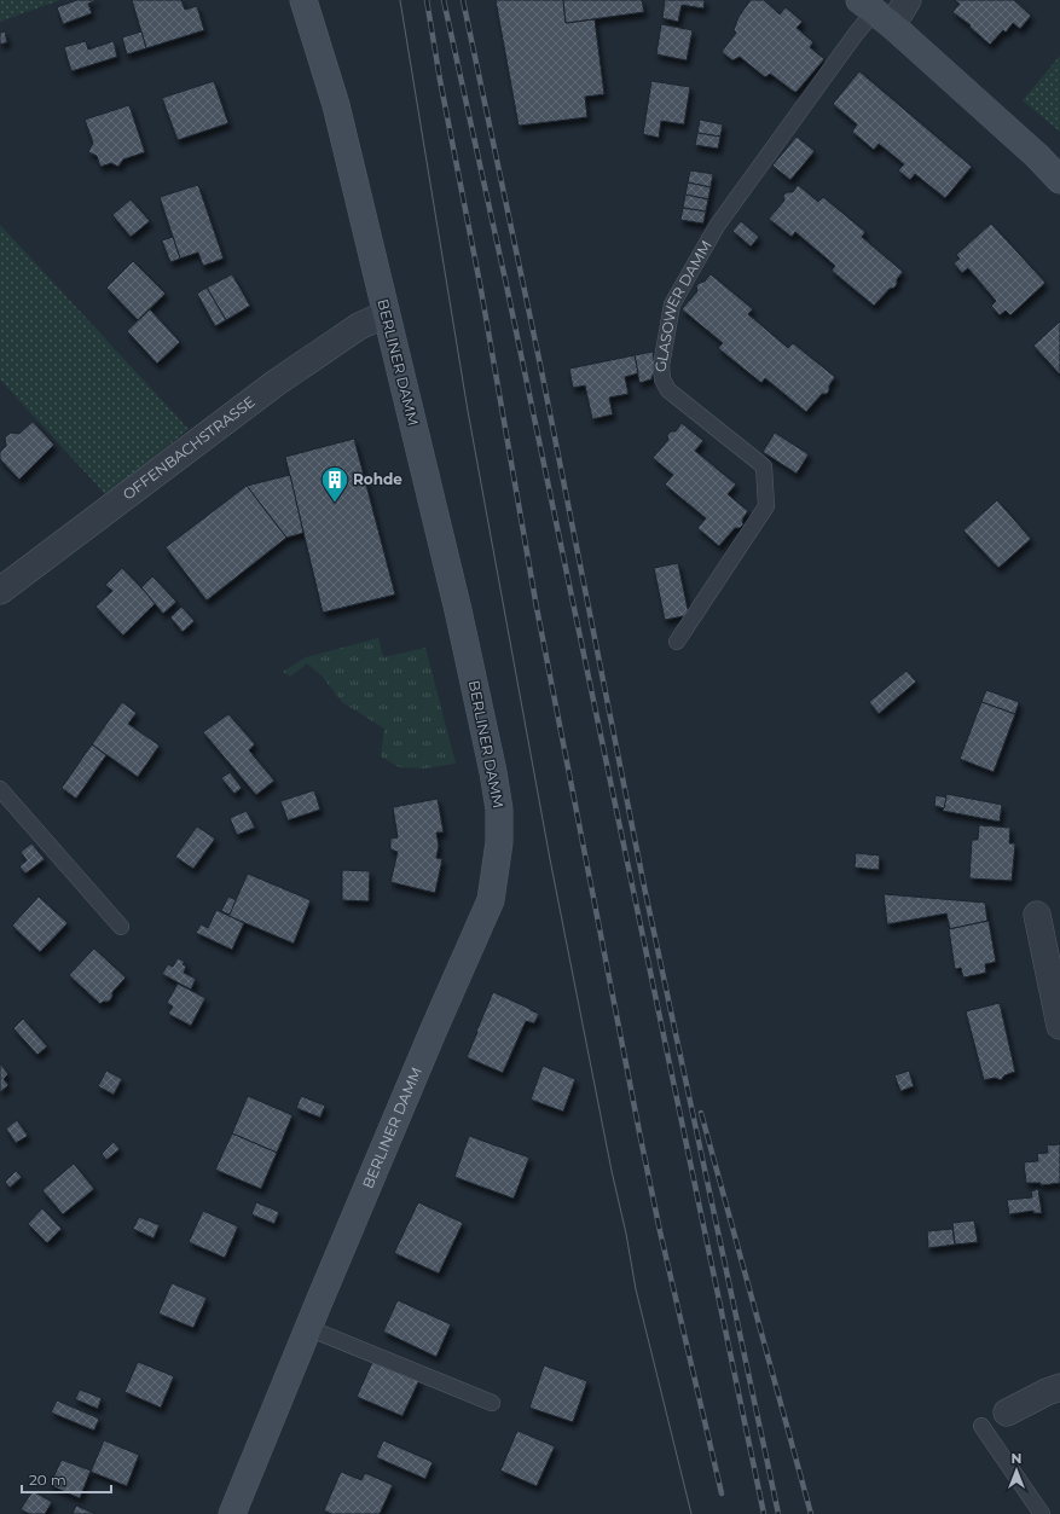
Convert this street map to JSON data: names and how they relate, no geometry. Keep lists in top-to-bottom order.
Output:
{
  "streets": {
    "main road": ["BERLINER DAMM"],
    "street": ["OFFENBACHSTRASSE"],
    "lane": ["GLASOWER DAMM"]
  },
  "crossings": [
    ["BERLINER DAMM", "OFFENBACHSTRASSE"]
  ],
  "places": {
    "building": ["Rohde"]
  },
  "scale_bar": "20 m",
  "north": "top"
}
